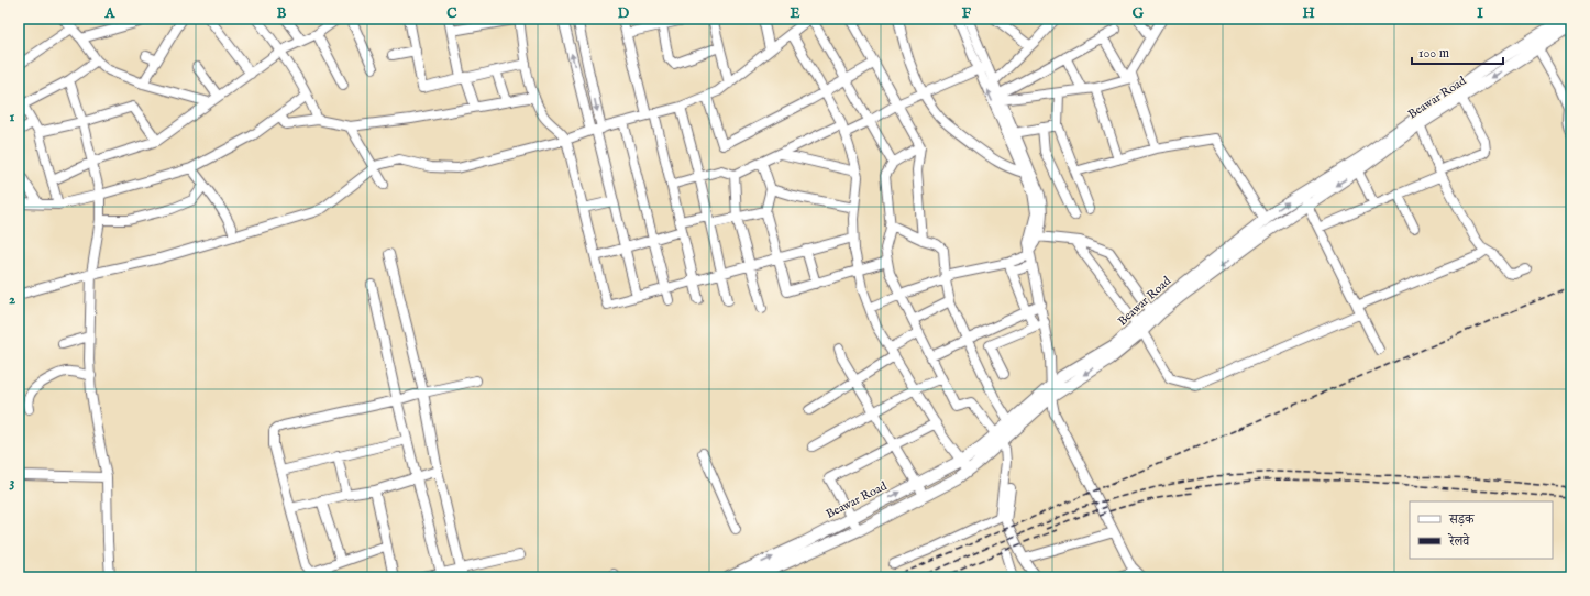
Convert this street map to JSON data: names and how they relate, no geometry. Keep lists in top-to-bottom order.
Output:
{
  "streets": {
    "main road": ["Beawar Road"]
  },
  "legend": ["सड़क", "रेलवे"],
  "scale_bar": "100 m",
  "grid": {
    "columns": [
      "A",
      "B",
      "C",
      "D",
      "E",
      "F",
      "G",
      "H",
      "I"
    ],
    "rows": ["1", "2", "3"]
  }
}
